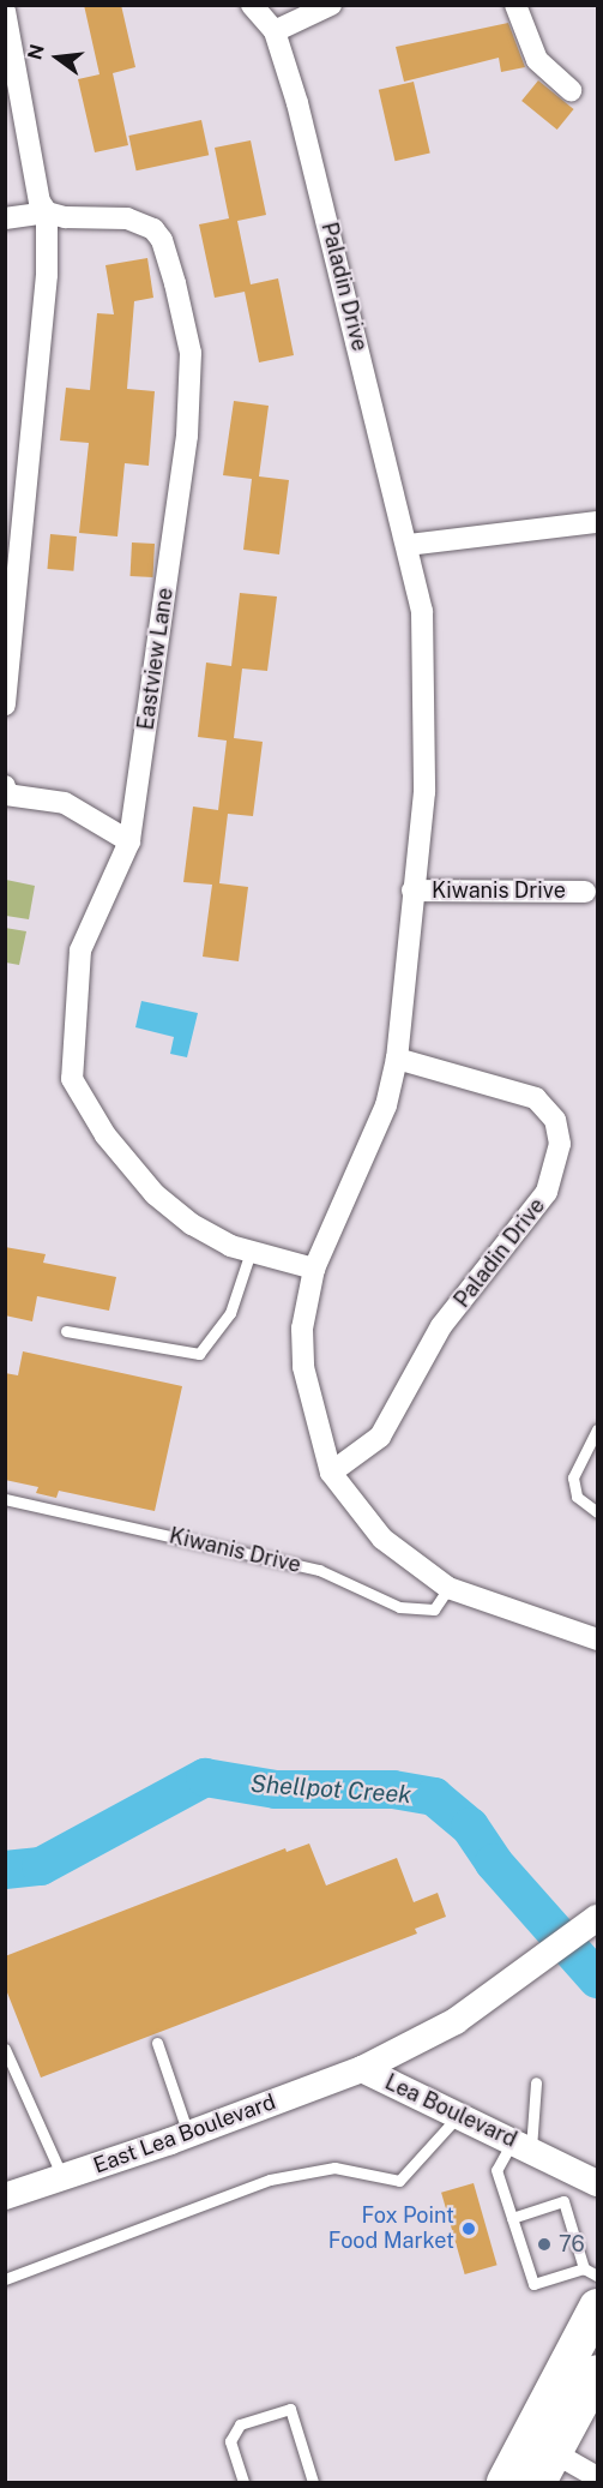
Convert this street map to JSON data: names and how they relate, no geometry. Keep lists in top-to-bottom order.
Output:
{
  "streets": {
    "street": [
      "Paladin Drive",
      "Eastview Lane",
      "Kiwanis Drive",
      "Lea Boulevard",
      "East Lea Boulevard"
    ]
  },
  "crossings": [
    ["Paladin Drive", "Eastview Lane"],
    ["Paladin Drive", "Kiwanis Drive"],
    ["Lea Boulevard", "East Lea Boulevard"]
  ],
  "water": ["Shellpot Creek"],
  "places": ["Fox Point Food Market", "76"],
  "north": "left"
}
